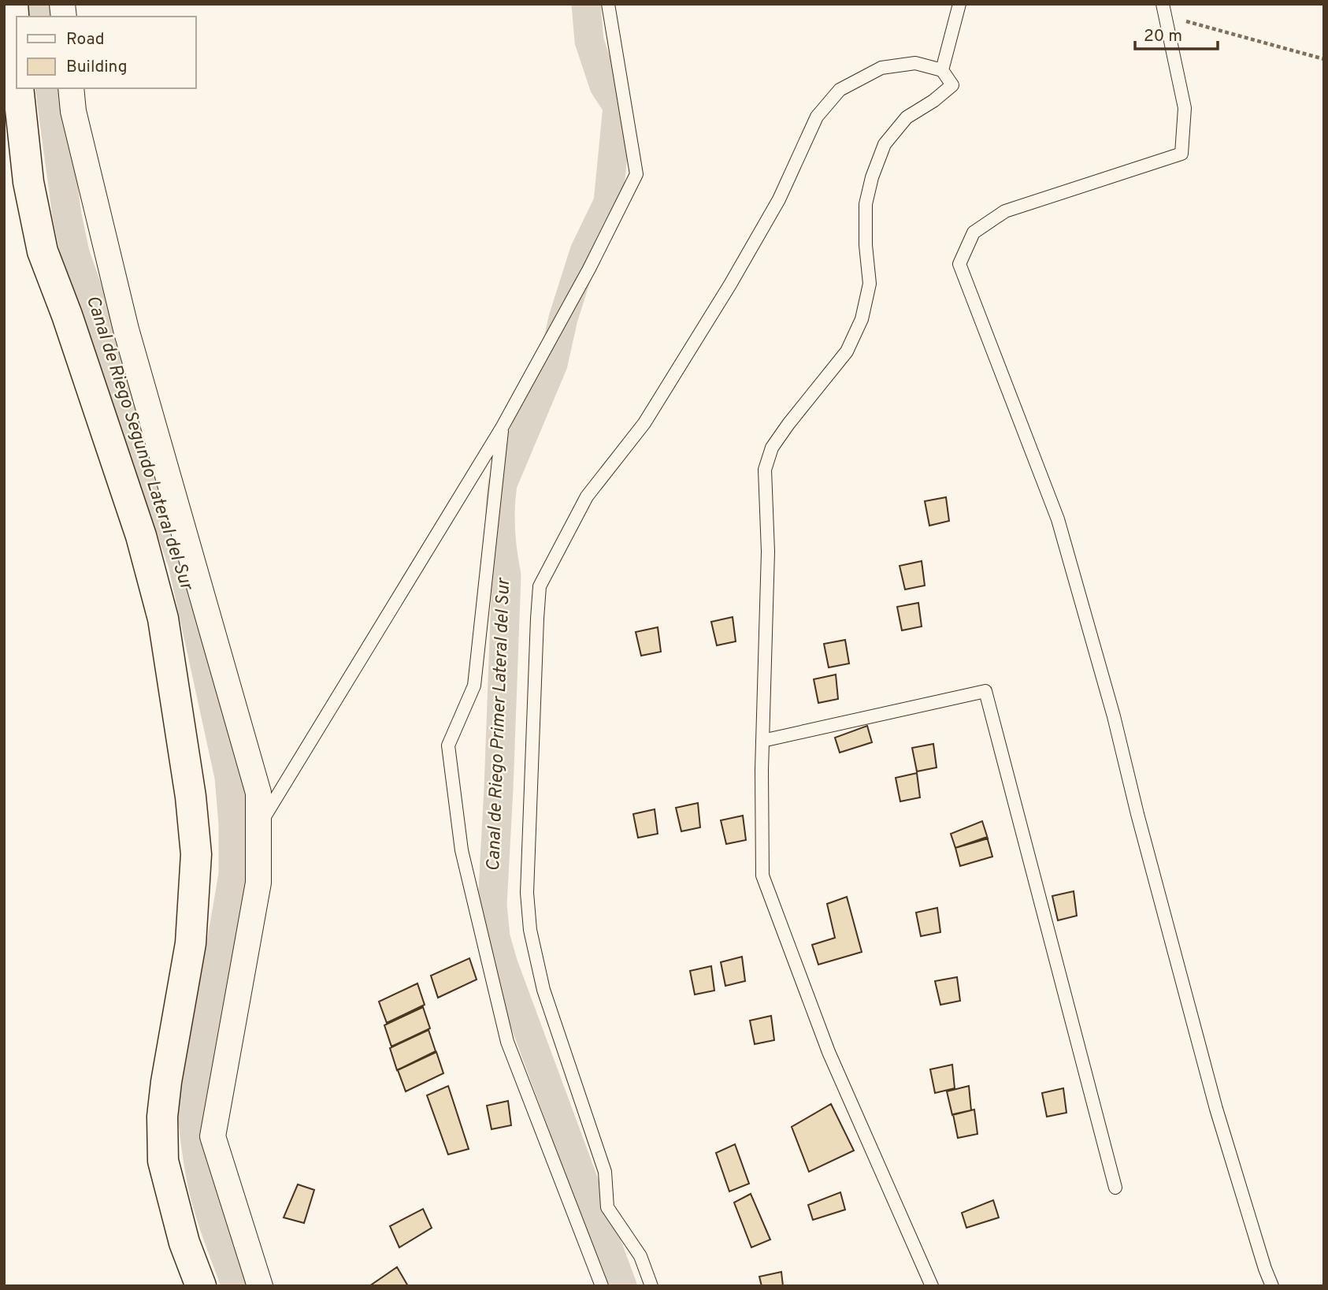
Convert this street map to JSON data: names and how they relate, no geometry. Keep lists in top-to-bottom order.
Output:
{
  "water": ["Canal de Riego Segundo Lateral del Sur", "Canal de Riego Primer Lateral del Sur"],
  "legend": ["Road", "Building"],
  "scale_bar": "20 m"
}
